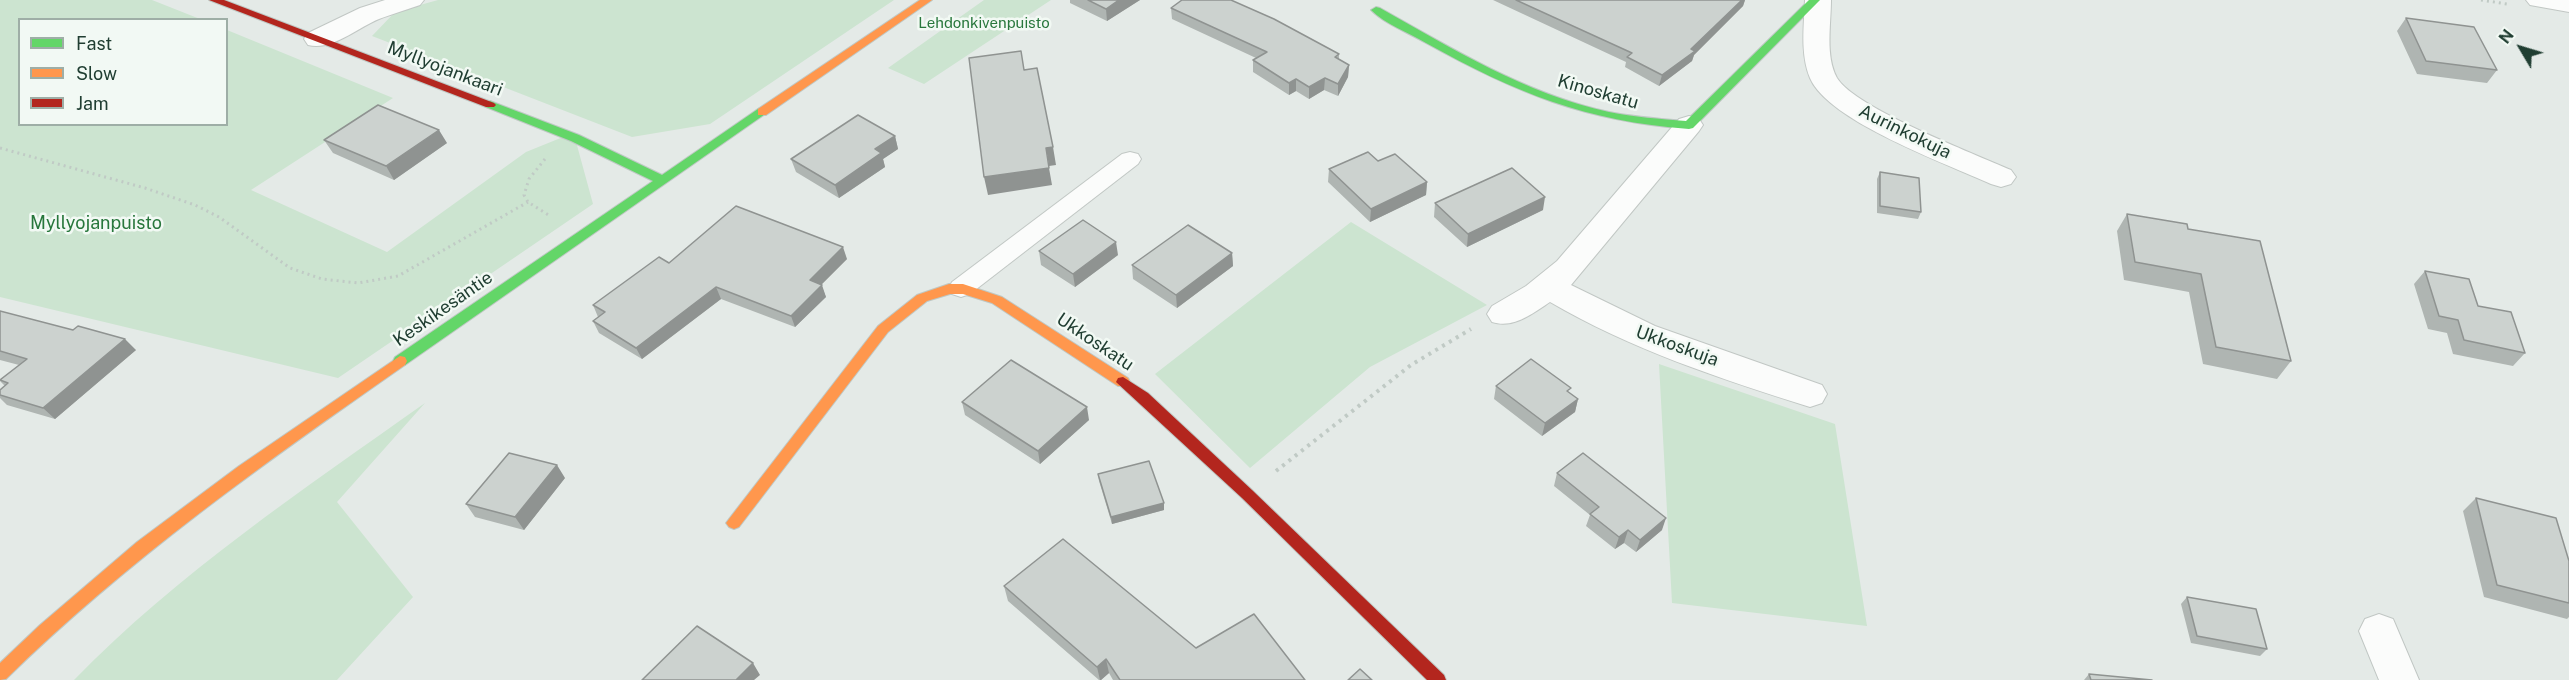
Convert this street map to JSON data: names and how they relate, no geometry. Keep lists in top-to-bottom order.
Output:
{
  "streets": {
    "street": [
      "Myllyojankaari",
      "Kinoskatu",
      "Aurinkokuja",
      "Keskikesäntie",
      "Ukkoskatu",
      "Ukkoskuja"
    ]
  },
  "crossings": [
    ["Myllyojankaari", "Keskikesäntie"]
  ],
  "parks": ["Lehdonkivenpuisto", "Myllyojanpuisto"],
  "legend": ["Fast", "Slow", "Jam"],
  "north": "top left"
}
